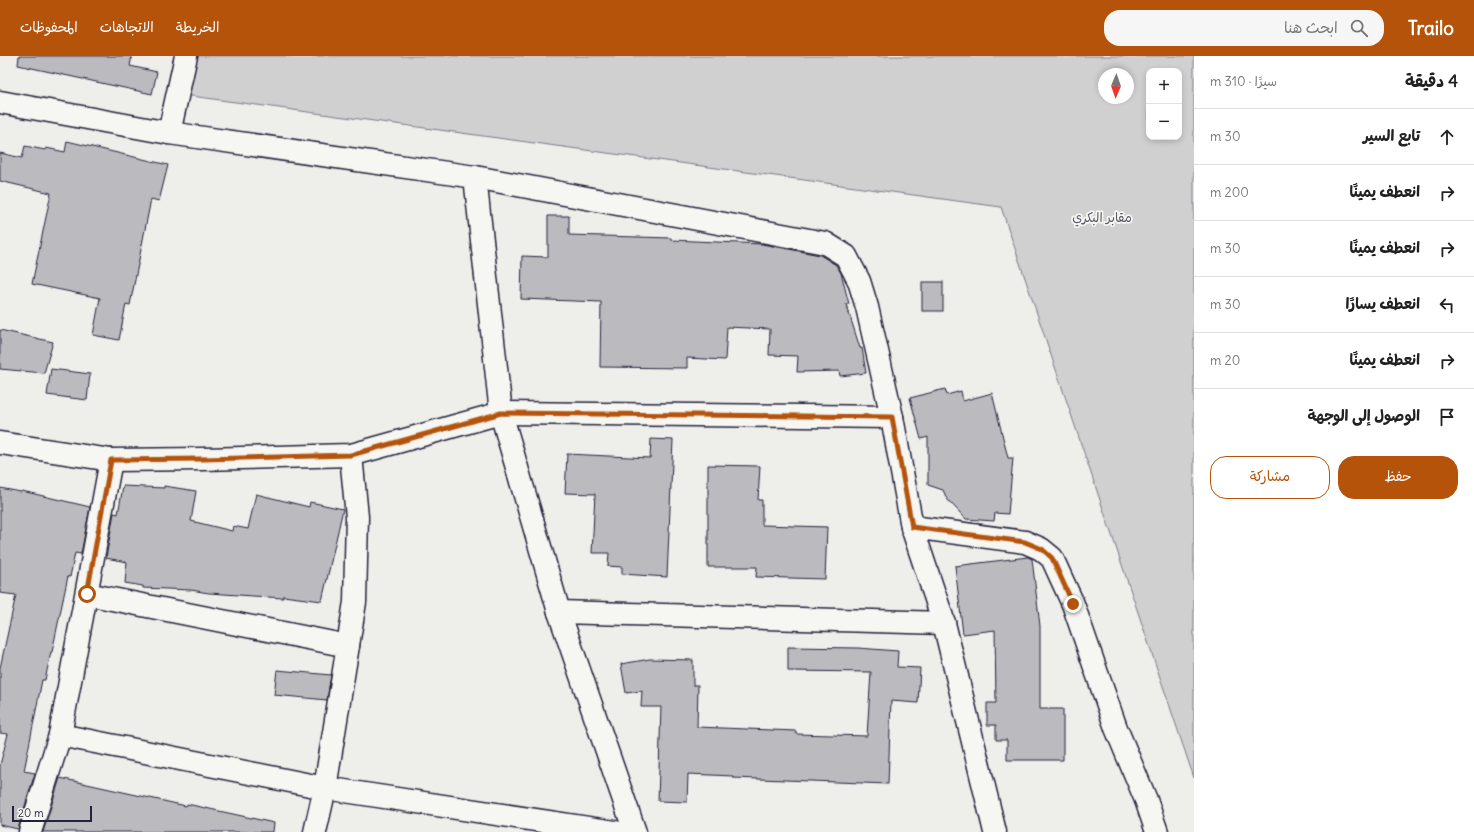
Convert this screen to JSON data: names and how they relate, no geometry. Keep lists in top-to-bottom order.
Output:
{
  "parks": ["مقابر البكري"],
  "scale_bar": "20 m",
  "north": "bottom",
  "page": {
    "header": "Trailo",
    "search": "ابحث هنا",
    "nav": ["الخريطة", "الاتجاهات", "المحفوظات"],
    "heading": ["4 دقيقة", "سيرًا · 310 m"],
    "map_buttons": ["+", "−"],
    "list": [
      ["تابع السير", "30 m"],
      ["انعطف يمينًا", "200 m"],
      ["انعطف يمينًا", "30 m"],
      ["انعطف يسارًا", "30 m"],
      ["انعطف يمينًا", "20 m"],
      "الوصول إلى الوجهة"
    ],
    "buttons": ["حفظ", "مشاركة"],
    "scale": "20 m"
  }
}
